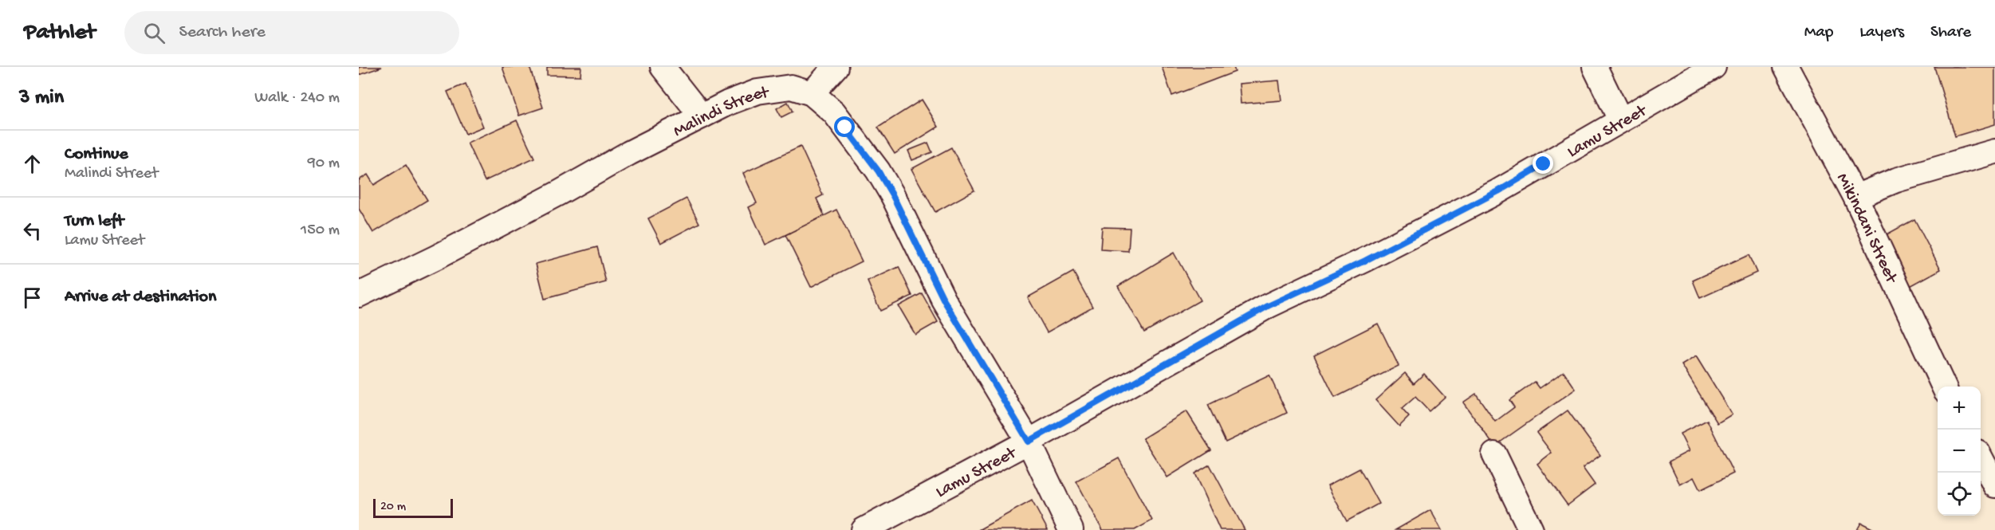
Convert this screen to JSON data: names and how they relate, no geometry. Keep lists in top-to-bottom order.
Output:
{
  "streets": {
    "street": ["Malindi Street", "Lamu Street", "Mikindani Street"]
  },
  "crossings": [
    ["Malindi Street", "Lamu Street"]
  ],
  "scale_bar": "20 m",
  "page": {
    "header": "Pathlet",
    "search": "Search here",
    "nav": ["Map", "Layers", "Share"],
    "heading": ["3 min", "Walk · 240 m"],
    "list": [
      ["Continue", "Malindi Street", "90 m"],
      ["Turn left", "Lamu Street", "150 m"],
      "Arrive at destination"
    ],
    "map_buttons": ["+", "−"],
    "scale": "20 m"
  }
}
